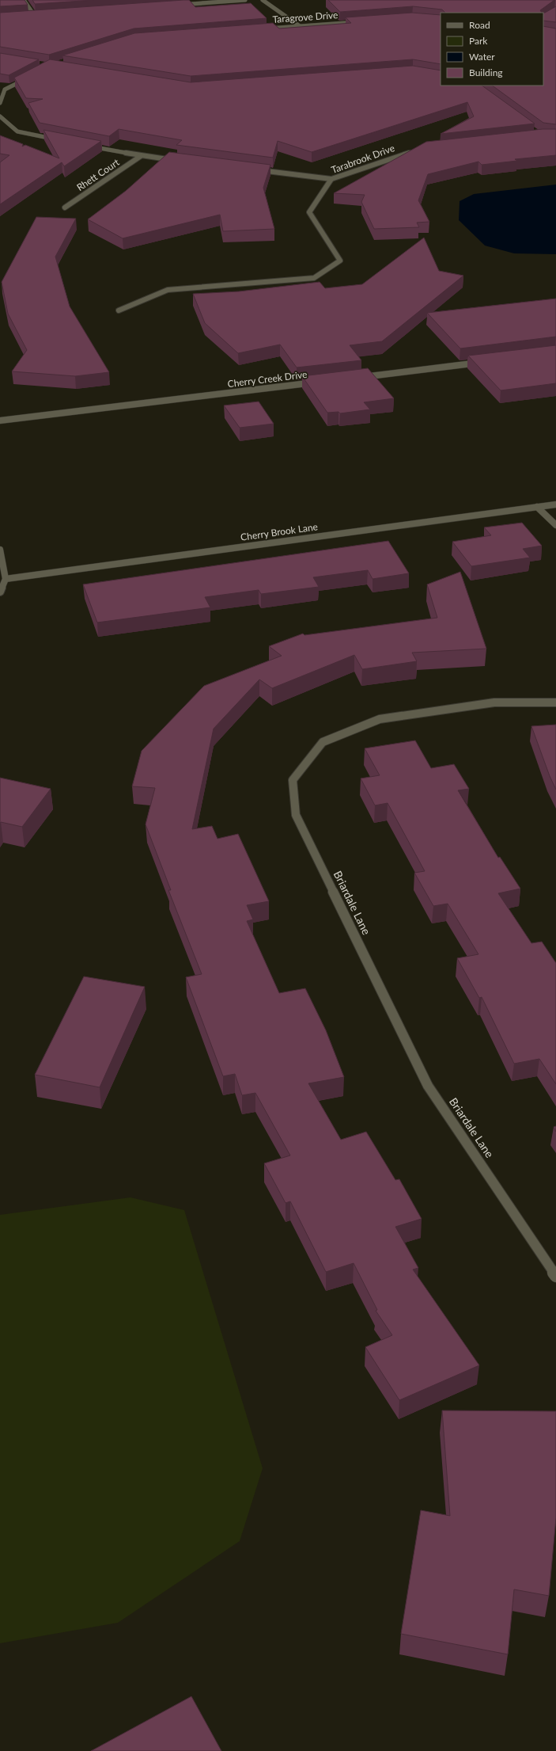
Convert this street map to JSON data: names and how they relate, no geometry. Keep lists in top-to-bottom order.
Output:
{
  "streets": {
    "street": [
      "Taragrove Drive",
      "Tarabrook Drive",
      "Rhett Court",
      "Cherry Creek Drive",
      "Cherry Brook Lane",
      "Briardale Lane"
    ]
  },
  "legend": [
    "Road",
    "Park",
    "Water",
    "Building"
  ]
}
